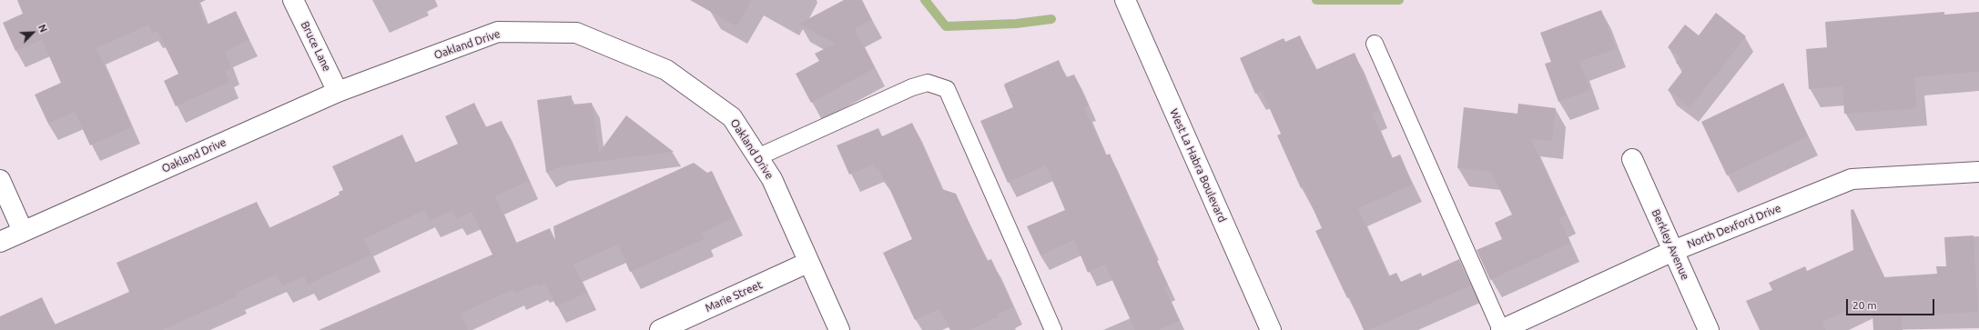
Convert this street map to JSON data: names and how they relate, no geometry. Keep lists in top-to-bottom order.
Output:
{
  "streets": {
    "street": [
      "Oakland Drive",
      "Bruce Lane",
      "West La Habra Boulevard",
      "North Dexford Drive",
      "Berkley Avenue",
      "Marie Street"
    ]
  },
  "crossings": [
    ["Oakland Drive", "Bruce Lane"],
    ["Oakland Drive", "Marie Street"],
    ["North Dexford Drive", "Berkley Avenue"]
  ],
  "scale_bar": "20 m",
  "north": "top right"
}
